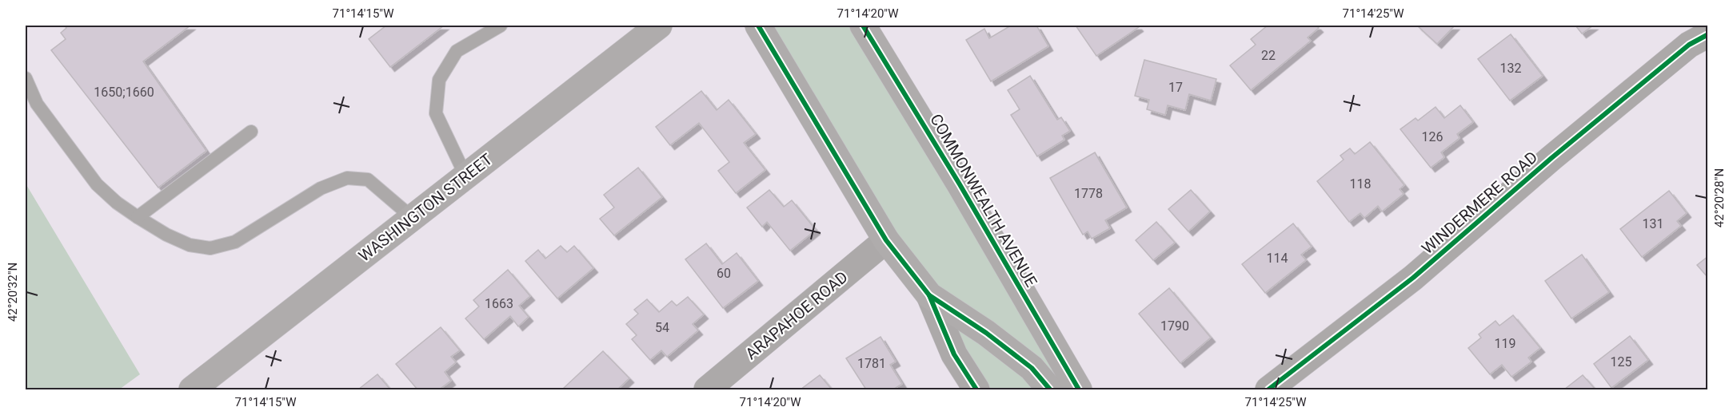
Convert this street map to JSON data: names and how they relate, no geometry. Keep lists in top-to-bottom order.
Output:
{
  "streets": {
    "main road": ["COMMONWEALTH AVENUE", "WASHINGTON STREET"],
    "street": ["WINDERMERE ROAD", "ARAPAHOE ROAD"]
  },
  "house_numbers": [
    "22",
    "132",
    "17",
    "1650;1660",
    "126",
    "118",
    "1778",
    "131",
    "114",
    "60",
    "1663",
    "1790",
    "54",
    "119",
    "125",
    "1781"
  ],
  "coordinates": [
    "71°14'15\"W",
    "71°14'20\"W",
    "71°14'25\"W",
    "42°20'28\"N",
    "42°20'32\"N"
  ]
}
